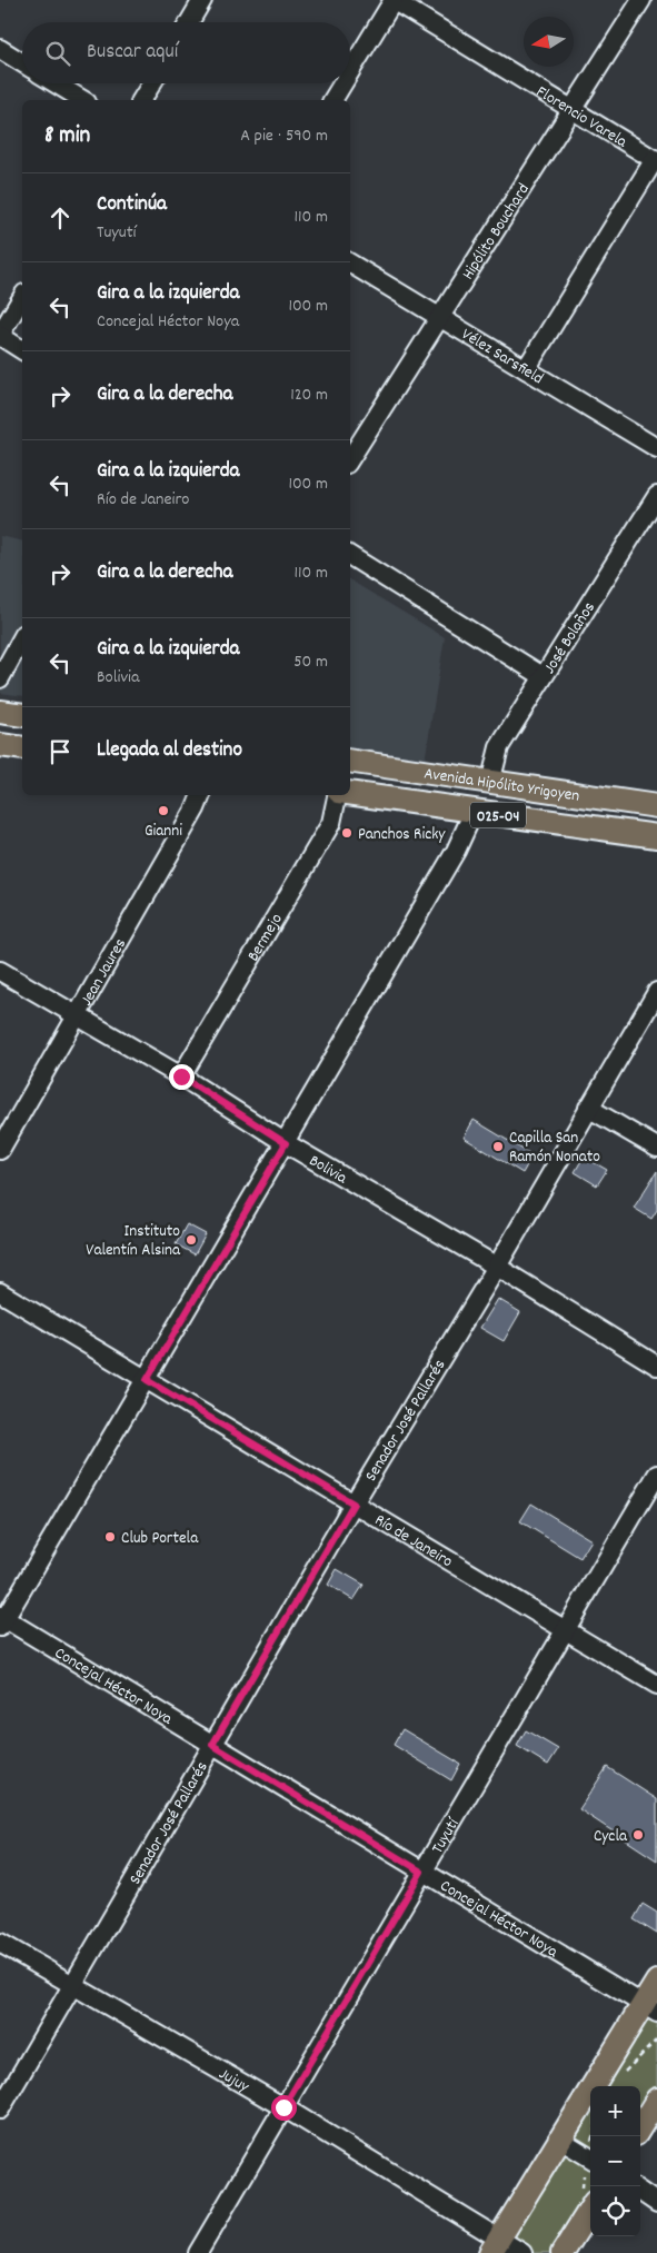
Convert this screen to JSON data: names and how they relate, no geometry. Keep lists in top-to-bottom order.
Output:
{
  "streets": {
    "main road": ["Avenida Hipólito Yrigoyen", "025-04"],
    "street": [
      "Florencio Varela",
      "Hipólito Bouchard",
      "Vélez Sarsfield",
      "José Bolaños",
      "Bermejo",
      "Jean Jaures",
      "Bolivia",
      "Senador José Pallarés",
      "Río de Janeiro",
      "Concejal Héctor Noya",
      "Tuyutí",
      "Jujuy"
    ]
  },
  "crossings": [
    ["Florencio Varela", "Hipólito Bouchard"],
    ["Hipólito Bouchard", "Vélez Sarsfield"],
    ["José Bolaños", "Avenida Hipólito Yrigoyen"],
    ["Bermejo", "Bolivia"],
    ["Jean Jaures", "Bolivia"],
    ["Bolivia", "Senador José Pallarés"],
    ["Senador José Pallarés", "Río de Janeiro"],
    ["Senador José Pallarés", "Concejal Héctor Noya"],
    ["Senador José Pallarés", "Jujuy"],
    ["Río de Janeiro", "Tuyutí"],
    ["Concejal Héctor Noya", "Tuyutí"],
    ["Tuyutí", "Jujuy"]
  ],
  "places": [
    "Gianni",
    "Panchos Ricky",
    "Capilla San Ramón Nonato",
    "Instituto Valentín Alsina",
    "Club Portela",
    "Cycla"
  ],
  "north": "left",
  "page": {
    "search": "Buscar aquí",
    "heading": ["8 min", "A pie · 590 m"],
    "list": [
      ["Continúa", "Tuyutí", "110 m"],
      ["Gira a la izquierda", "Concejal Héctor Noya", "100 m"],
      ["Gira a la derecha", "120 m"],
      ["Gira a la izquierda", "Río de Janeiro", "100 m"],
      ["Gira a la derecha", "110 m"],
      ["Gira a la izquierda", "Bolivia", "50 m"],
      "Llegada al destino"
    ],
    "map_buttons": ["+", "−"]
  }
}
